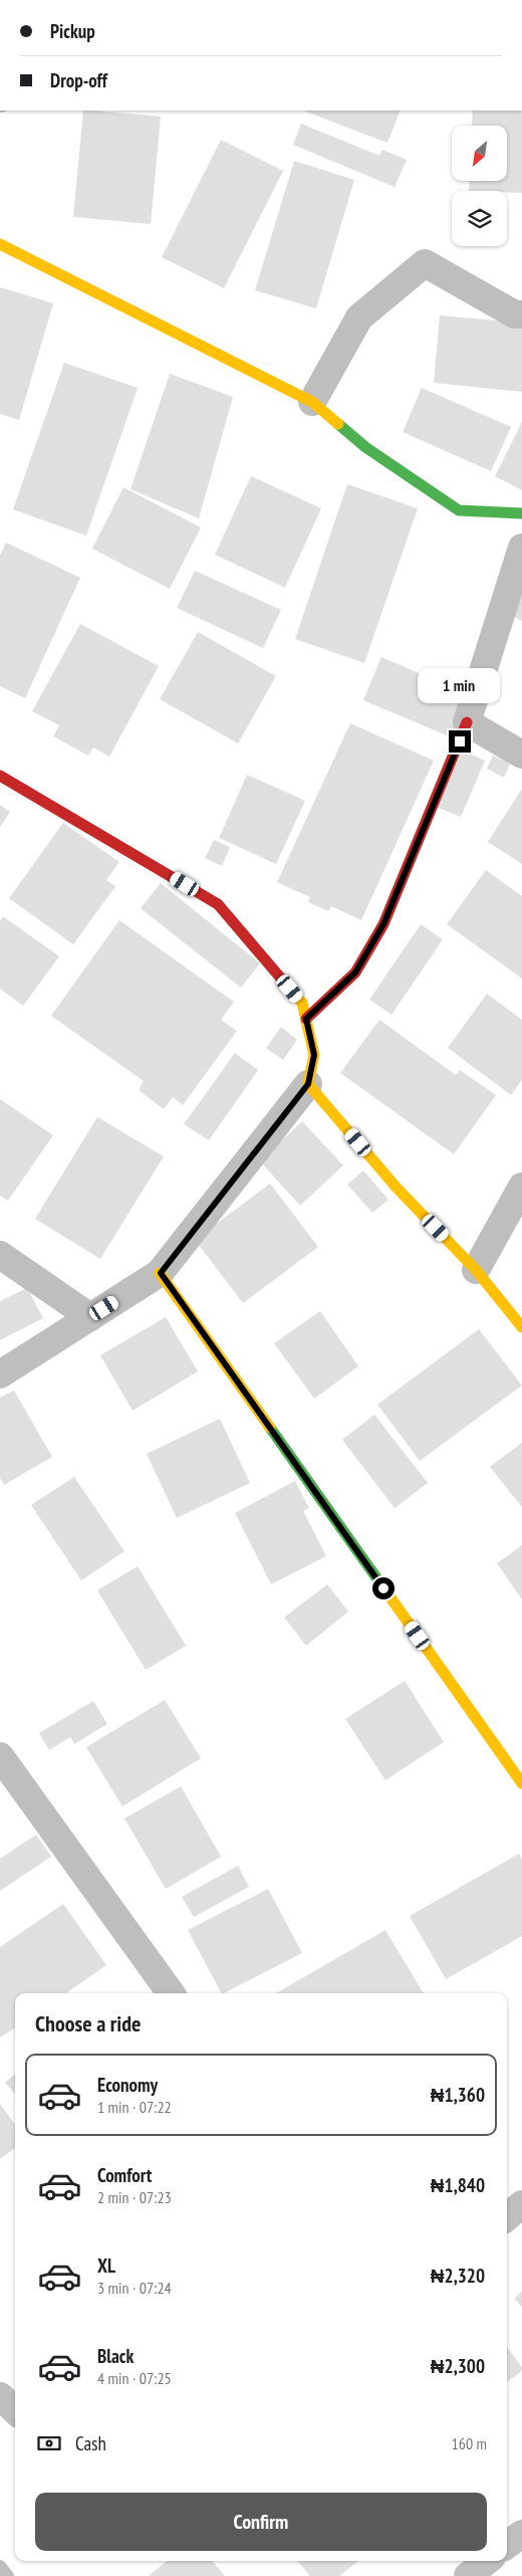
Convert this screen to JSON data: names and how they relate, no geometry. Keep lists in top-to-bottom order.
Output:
{
  "north": "bottom left",
  "page": {
    "banner": ["Pickup", "Drop-off"],
    "bubble": "1 min",
    "heading": "Choose a ride",
    "list": [
      {
        "name": "Economy",
        "note": "1 min · 07:22",
        "value": "₦1,360"
      },
      {
        "name": "Comfort",
        "note": "2 min · 07:23",
        "value": "₦1,840"
      },
      {
        "name": "XL",
        "note": "3 min · 07:24",
        "value": "₦2,320"
      },
      {
        "name": "Black",
        "note": "4 min · 07:25",
        "value": "₦2,300"
      }
    ],
    "pay": ["Cash", "160 m"],
    "buttons": "Confirm"
  }
}
